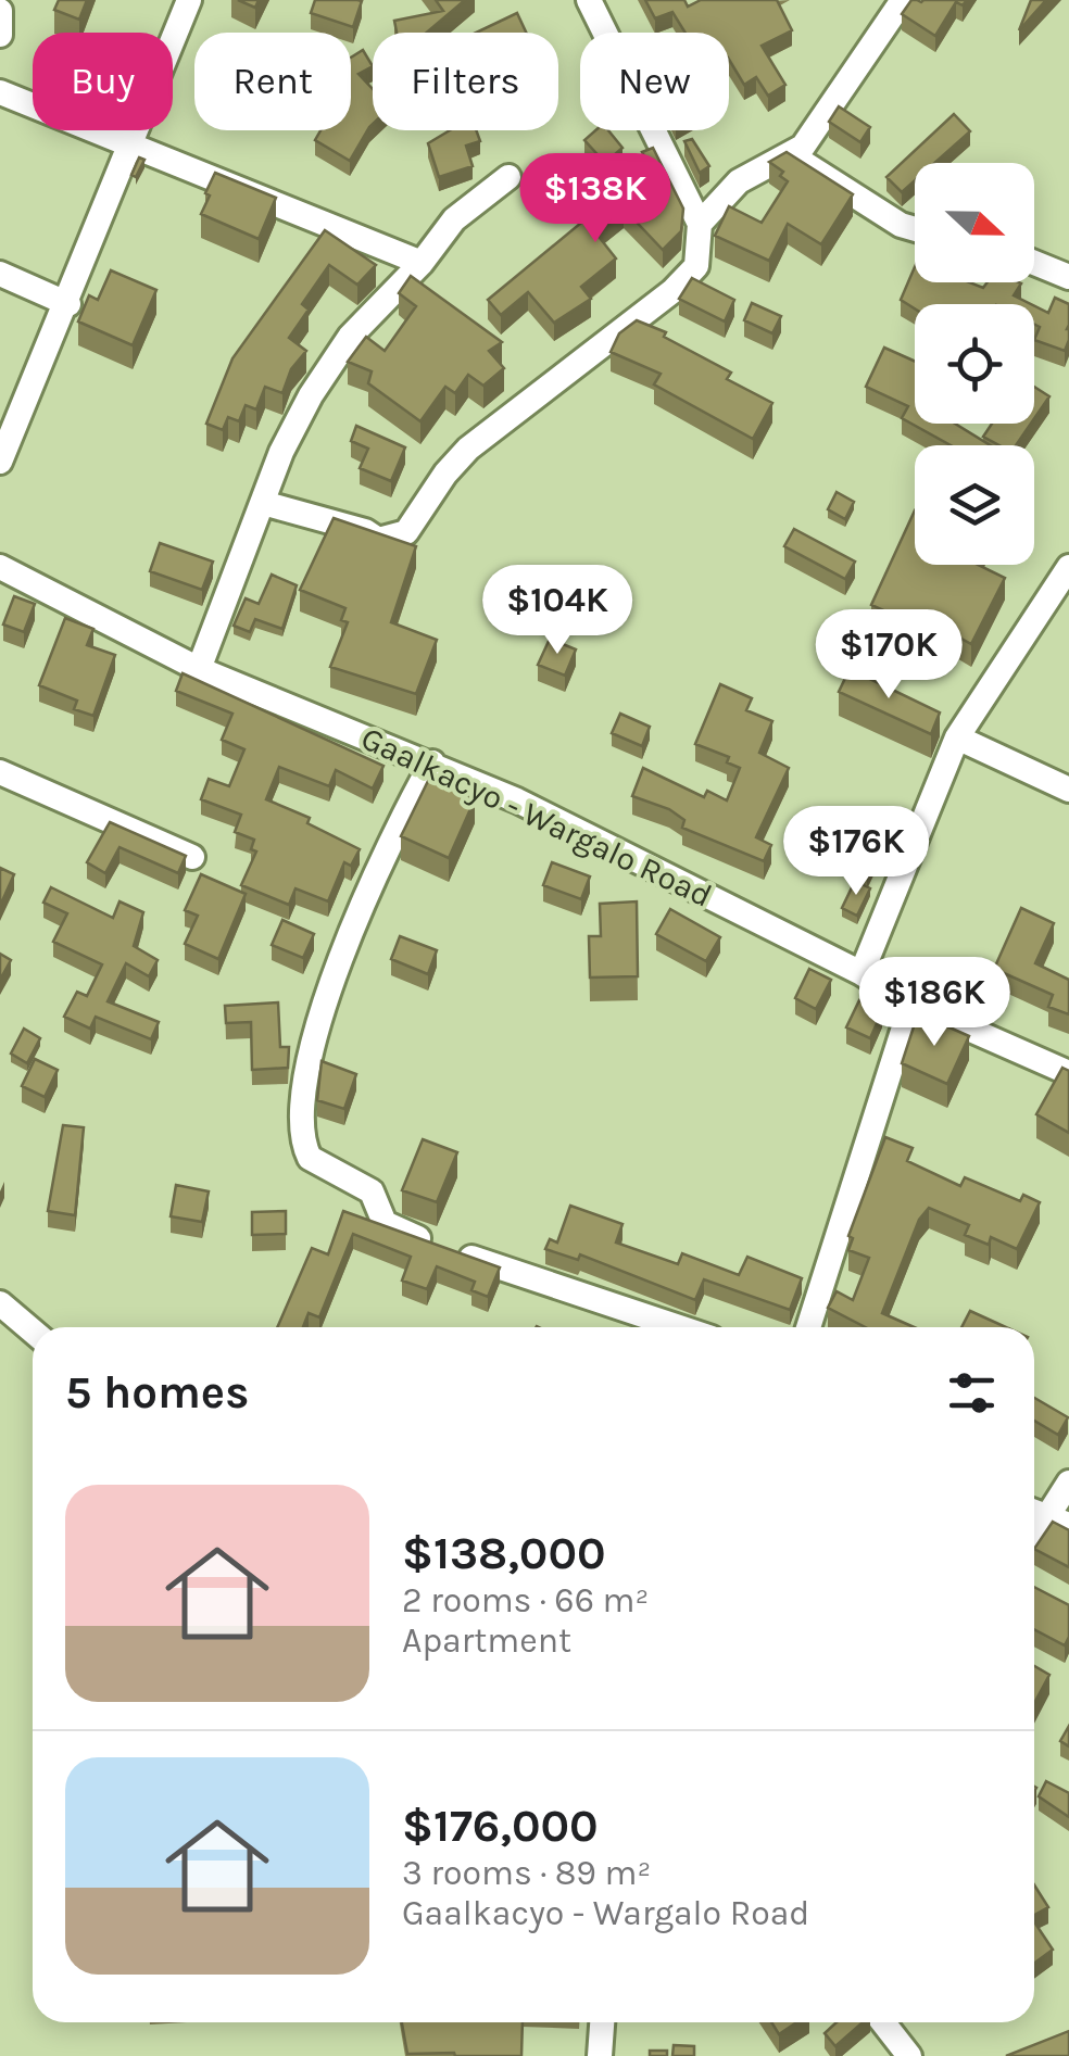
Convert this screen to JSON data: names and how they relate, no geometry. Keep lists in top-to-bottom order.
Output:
{
  "streets": {
    "street": ["Gaalkacyo - Wargalo Road"]
  },
  "north": "right",
  "page": {
    "chip": [
      "Buy",
      "Rent",
      "Filters",
      "New"
    ],
    "price": [
      "$138K",
      "$104K",
      "$170K",
      "$176K",
      "$186K"
    ],
    "heading": "5 homes",
    "list": [
      {
        "name": "$138,000",
        "note": "2 rooms · 66 m² · Apartment"
      },
      {
        "name": "$176,000",
        "note": "3 rooms · 89 m² · Gaalkacyo - Wargalo Road"
      }
    ]
  }
}
